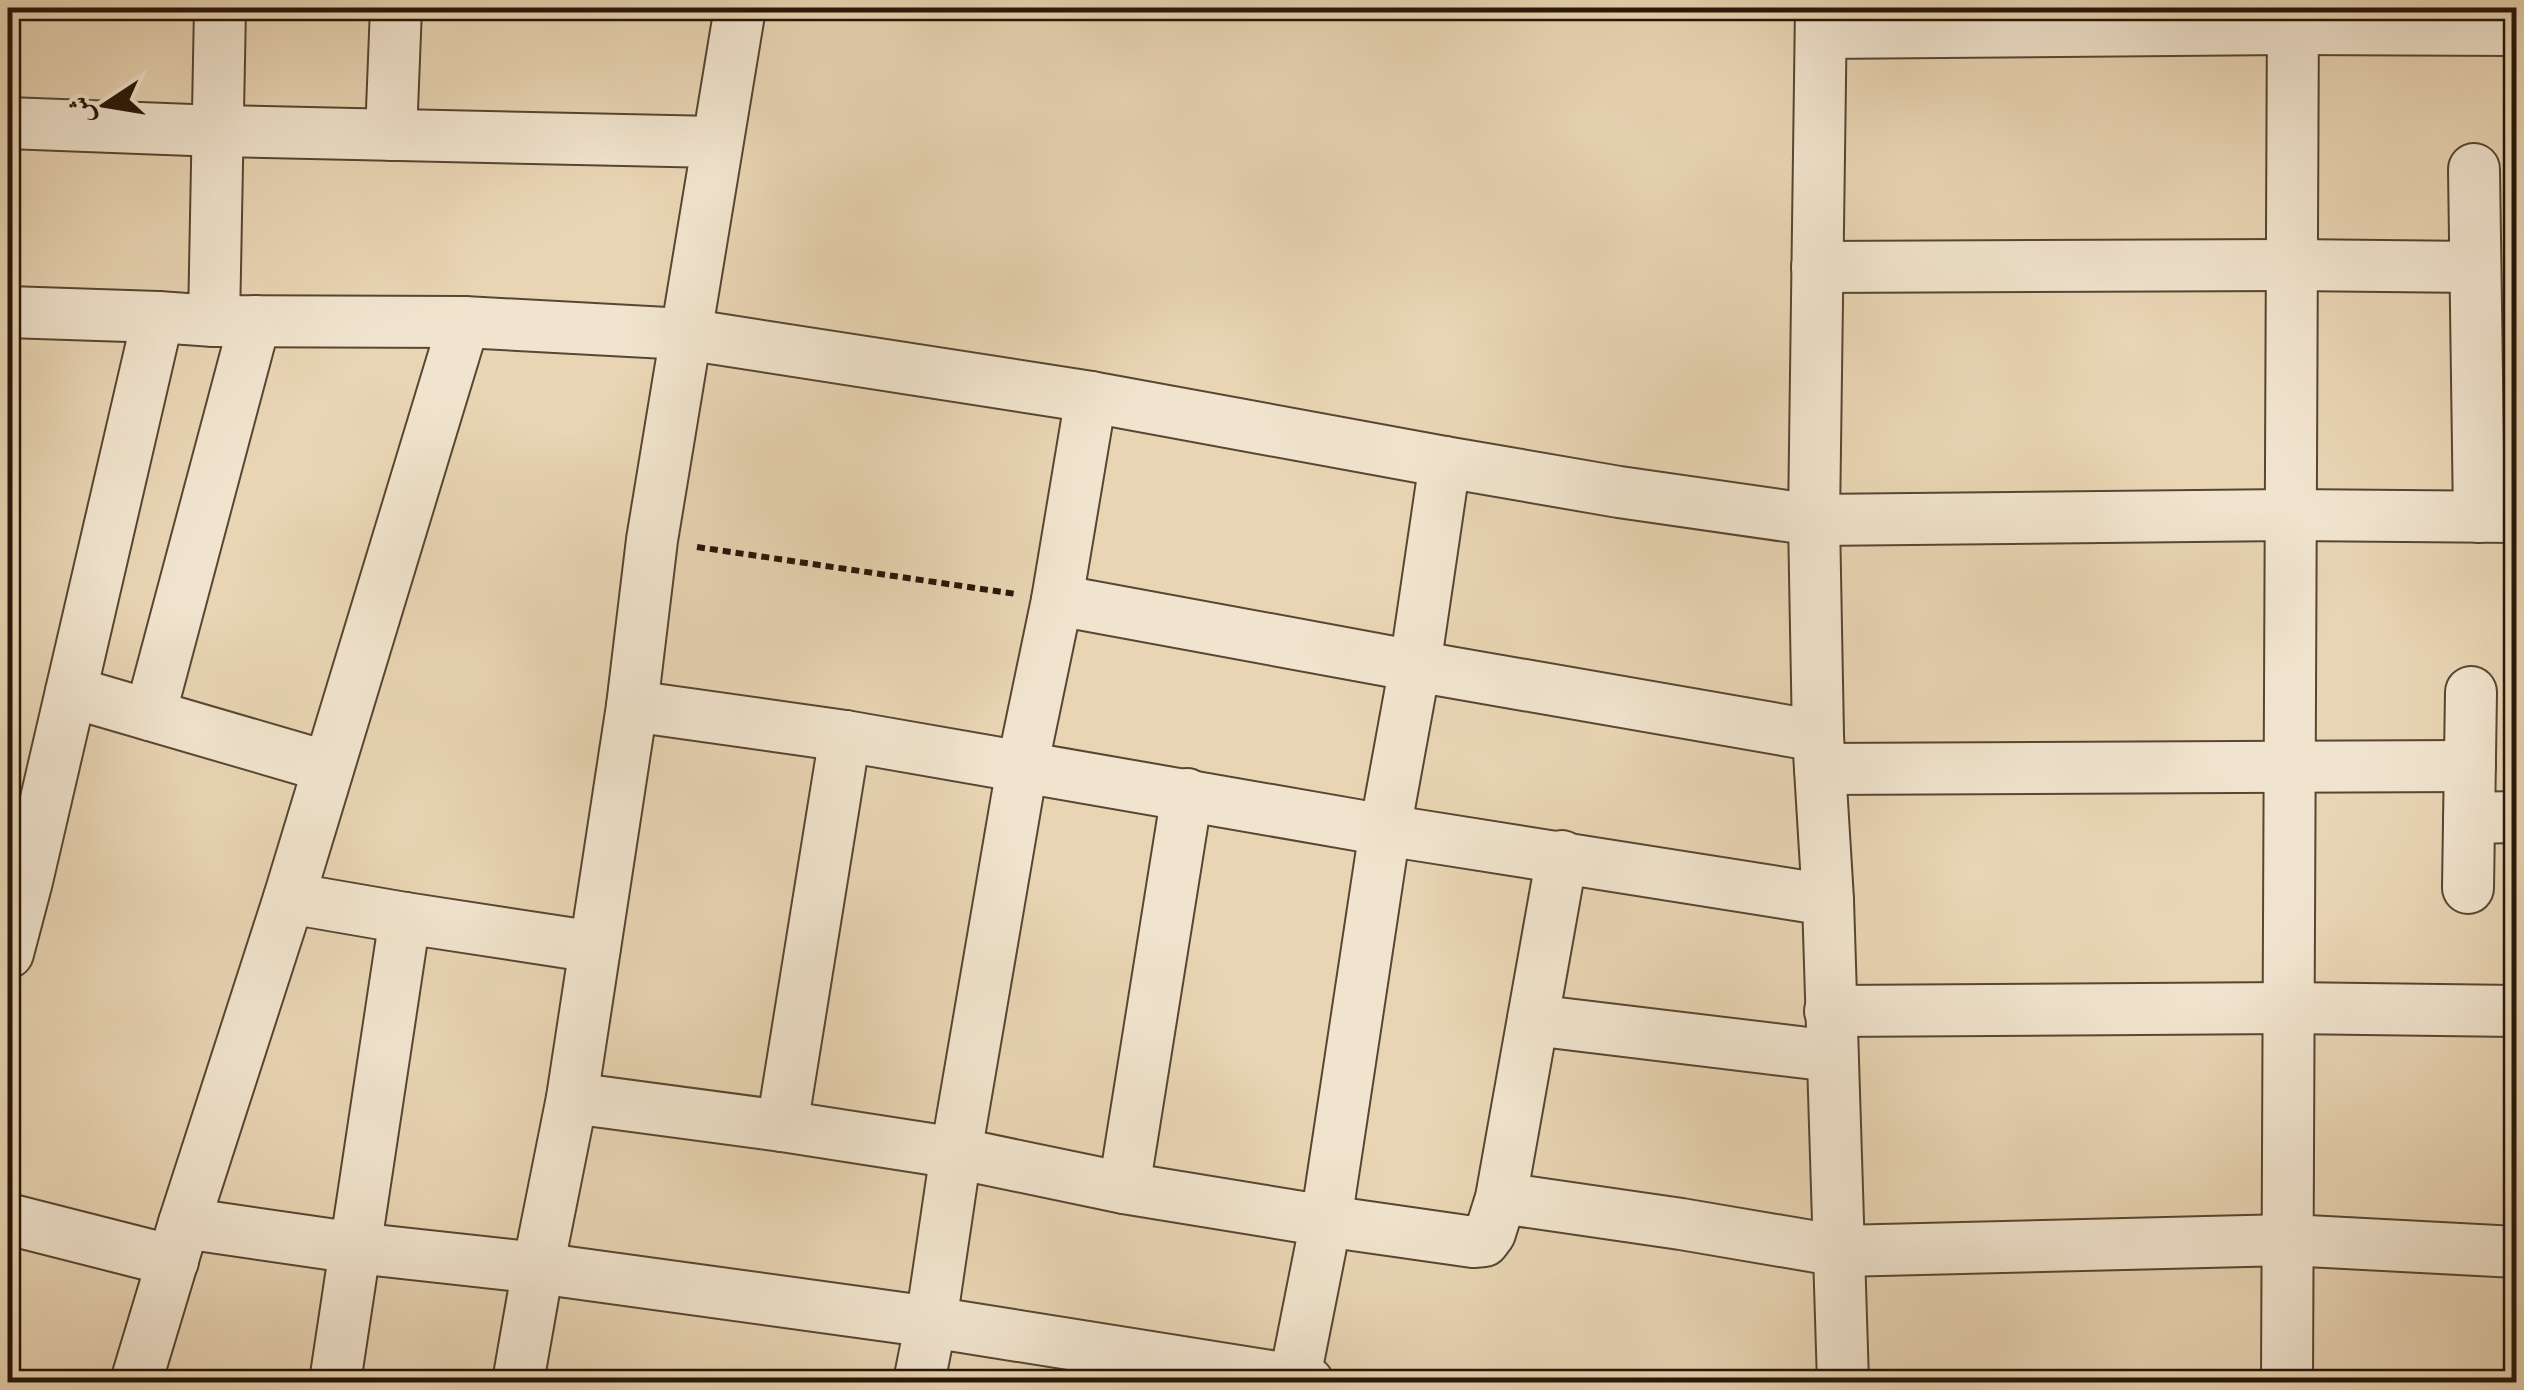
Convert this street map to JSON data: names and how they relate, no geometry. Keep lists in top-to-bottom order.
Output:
{
  "north": "left"
}
